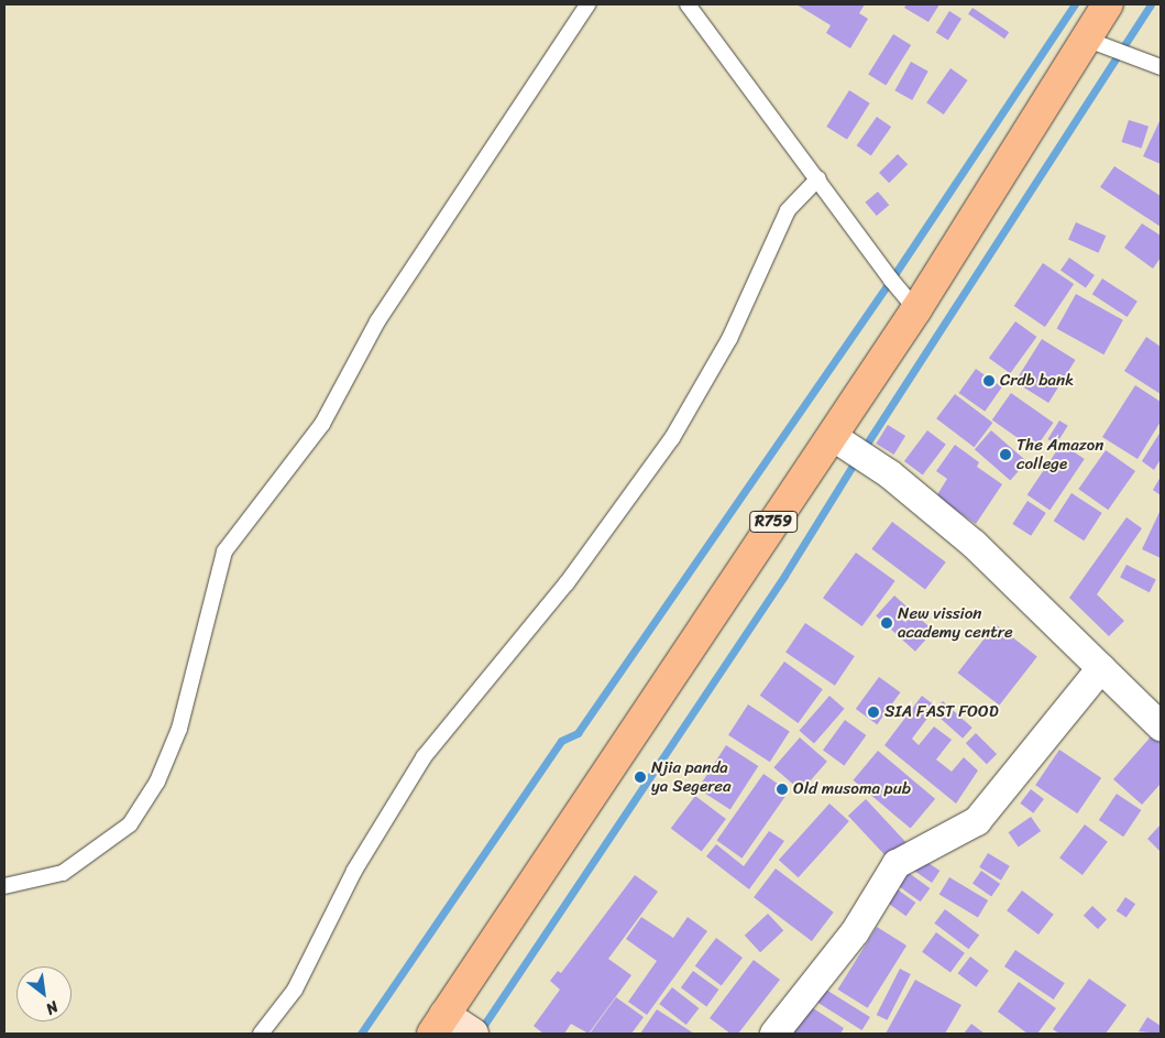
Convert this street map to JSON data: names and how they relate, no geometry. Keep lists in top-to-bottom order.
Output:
{
  "streets": {
    "main road": ["R759"]
  },
  "places": [
    "Crdb bank",
    "The Amazon college",
    "New vission academy centre",
    "SIA FAST FOOD",
    "Njia panda ya Segerea",
    "Old musoma pub"
  ],
  "north": "bottom right"
}
